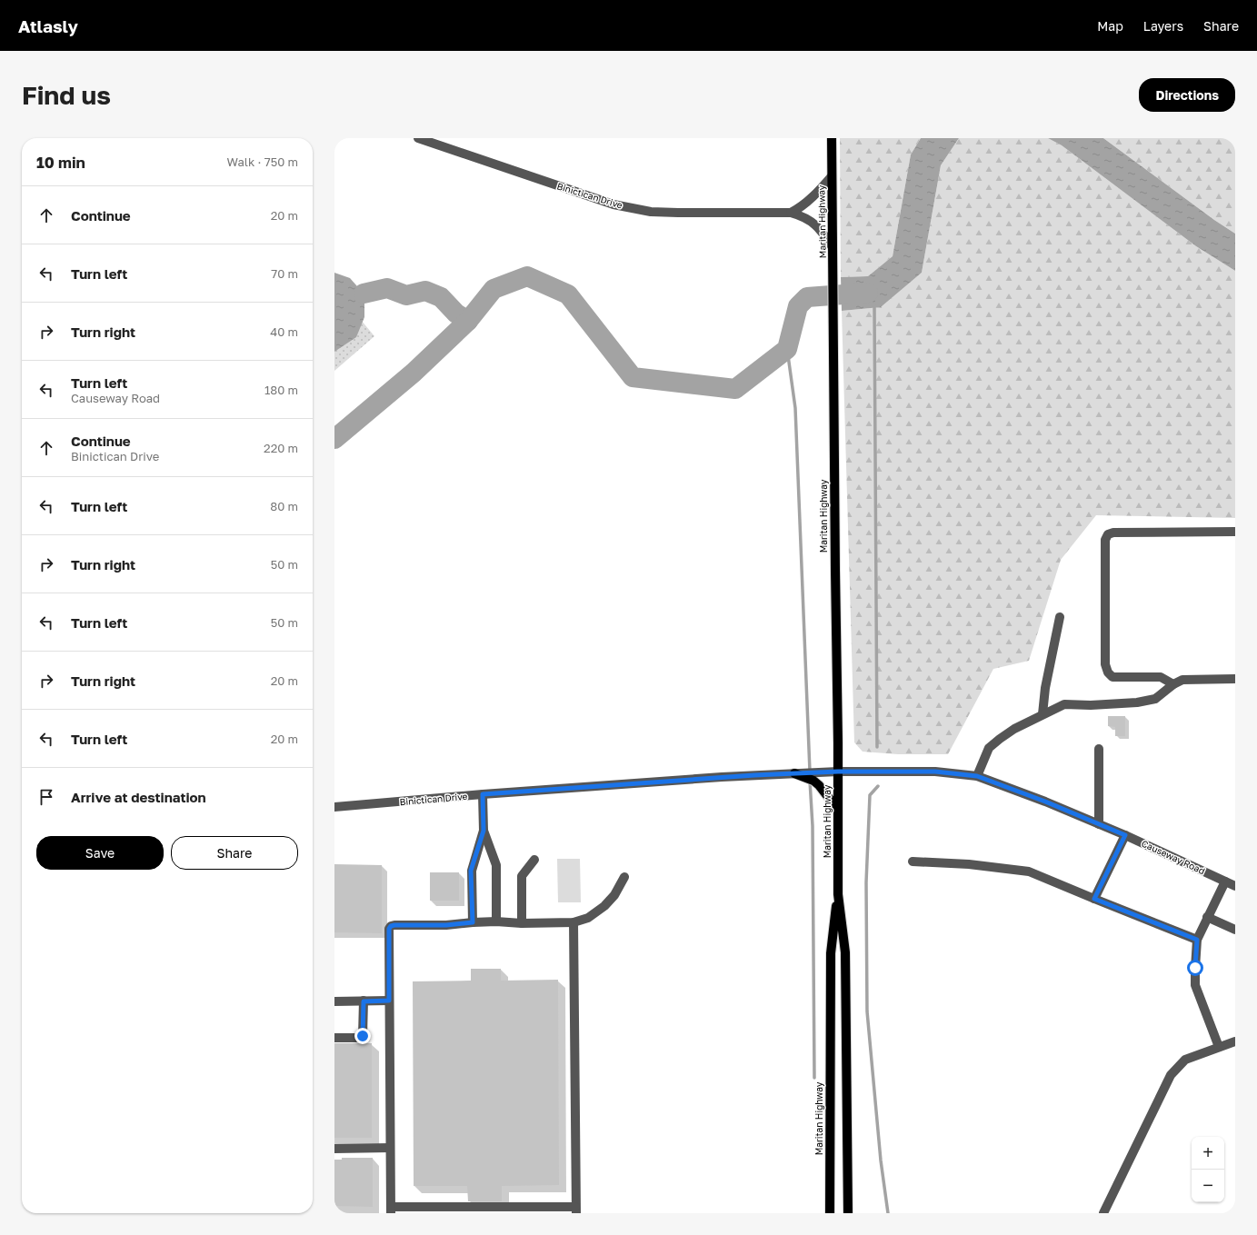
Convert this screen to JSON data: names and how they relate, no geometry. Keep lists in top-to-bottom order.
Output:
{
  "streets": {
    "main road": ["Maritan Highway"],
    "street": ["Binictican Drive", "Causeway Road"]
  },
  "crossings": [
    ["Binictican Drive", "Maritan Highway"],
    ["Binictican Drive", "Causeway Road"],
    ["Maritan Highway", "Causeway Road"]
  ],
  "page": {
    "header": "Atlasly",
    "nav": ["Map", "Layers", "Share"],
    "buttons": [
      "Directions",
      ["Save", "Share"]
    ],
    "title": "Find us",
    "heading": ["10 min", "Walk · 750 m"],
    "list": [
      ["Continue", "20 m"],
      ["Turn left", "70 m"],
      ["Turn right", "40 m"],
      ["Turn left", "Causeway Road", "180 m"],
      ["Continue", "Binictican Drive", "220 m"],
      ["Turn left", "80 m"],
      ["Turn right", "50 m"],
      ["Turn left", "50 m"],
      ["Turn right", "20 m"],
      ["Turn left", "20 m"],
      "Arrive at destination"
    ],
    "map_buttons": ["+", "−"]
  }
}
